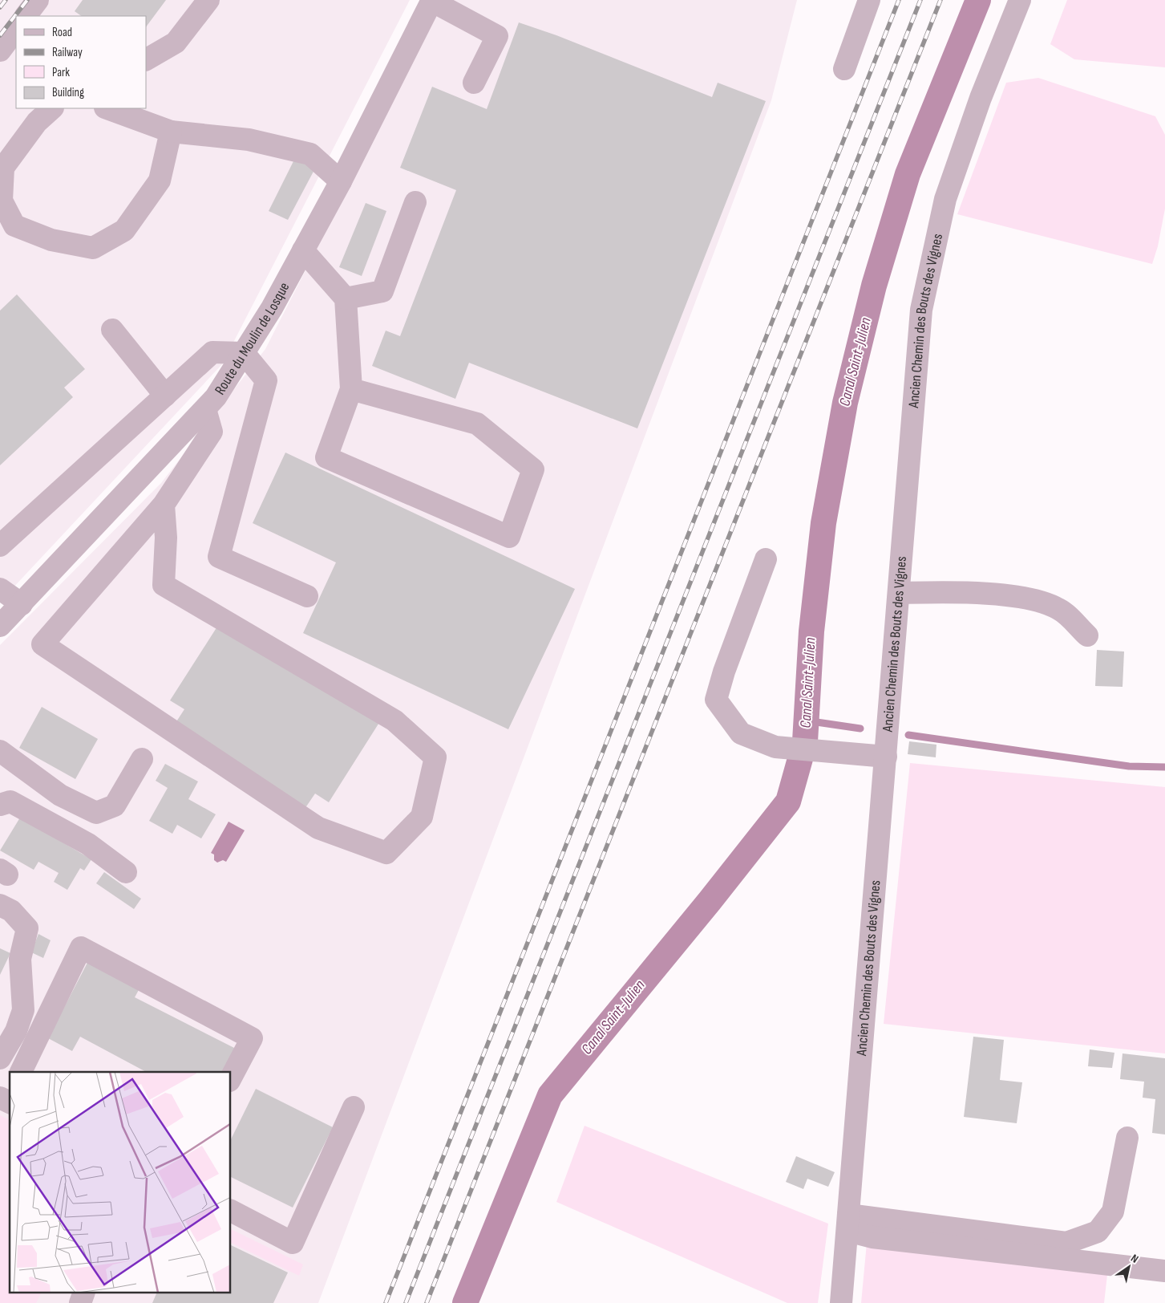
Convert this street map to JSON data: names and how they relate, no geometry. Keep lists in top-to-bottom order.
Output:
{
  "streets": {
    "street": ["Ancien Chemin des Bouts des Vignes", "Route du Moulin de Losque"]
  },
  "water": ["Canal Saint-Julien"],
  "legend": [
    "Road",
    "Railway",
    "Park",
    "Building"
  ],
  "north": "top right"
}
